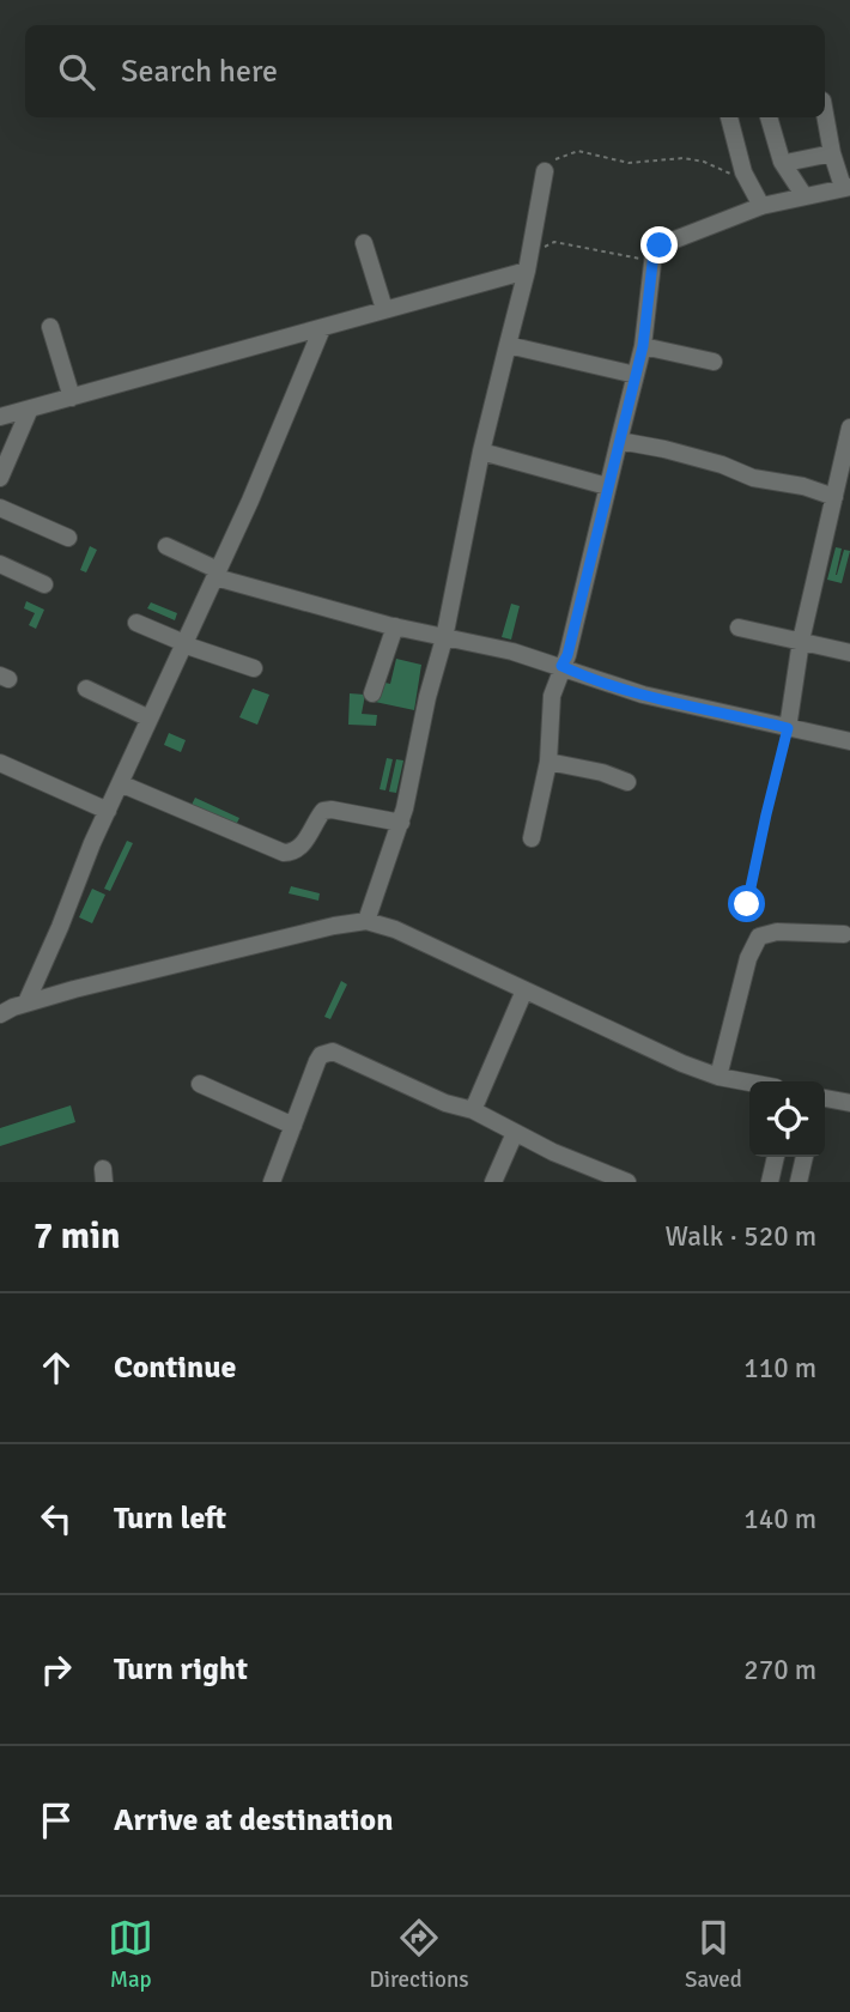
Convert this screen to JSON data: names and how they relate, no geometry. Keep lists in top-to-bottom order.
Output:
{
  "page": {
    "search": "Search here",
    "heading": ["7 min", "Walk · 520 m"],
    "list": [
      ["Continue", "110 m"],
      ["Turn left", "140 m"],
      ["Turn right", "270 m"],
      "Arrive at destination"
    ],
    "nav": ["Map", "Directions", "Saved"]
  }
}
